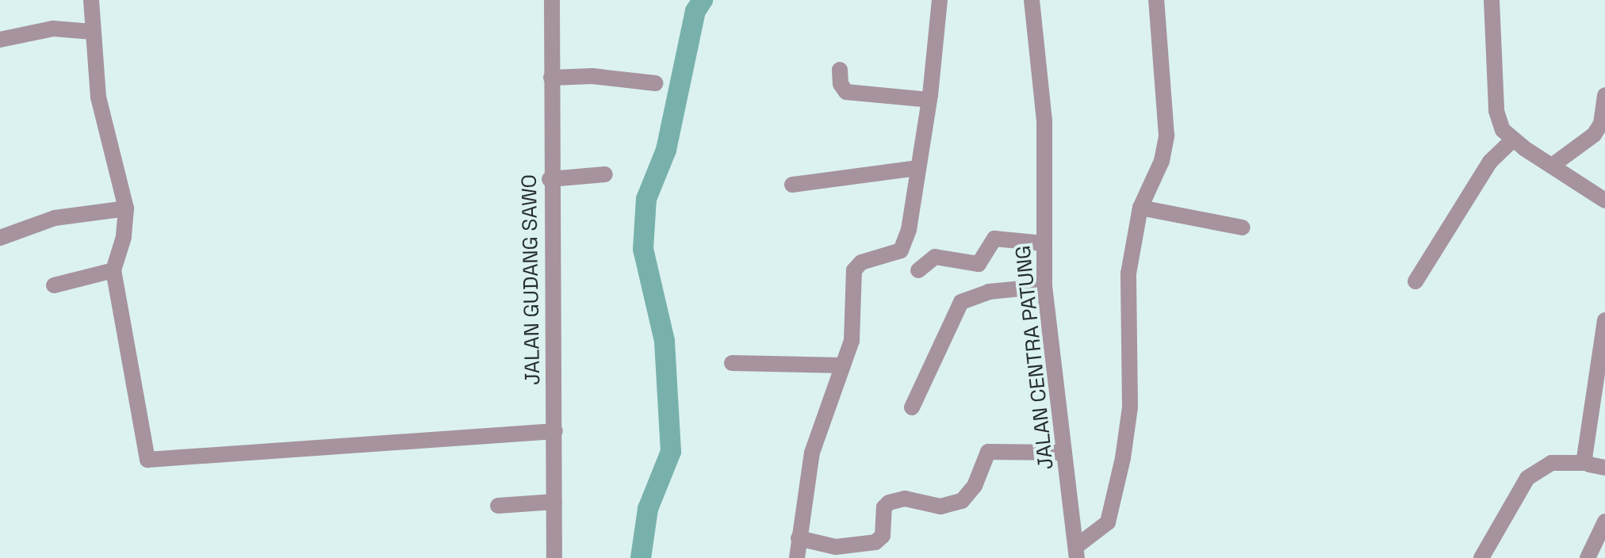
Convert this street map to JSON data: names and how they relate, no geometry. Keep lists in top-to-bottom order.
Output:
{
  "streets": {
    "street": ["JALAN GUDANG SAWO", "JALAN CENTRA PATUNG"]
  }
}
